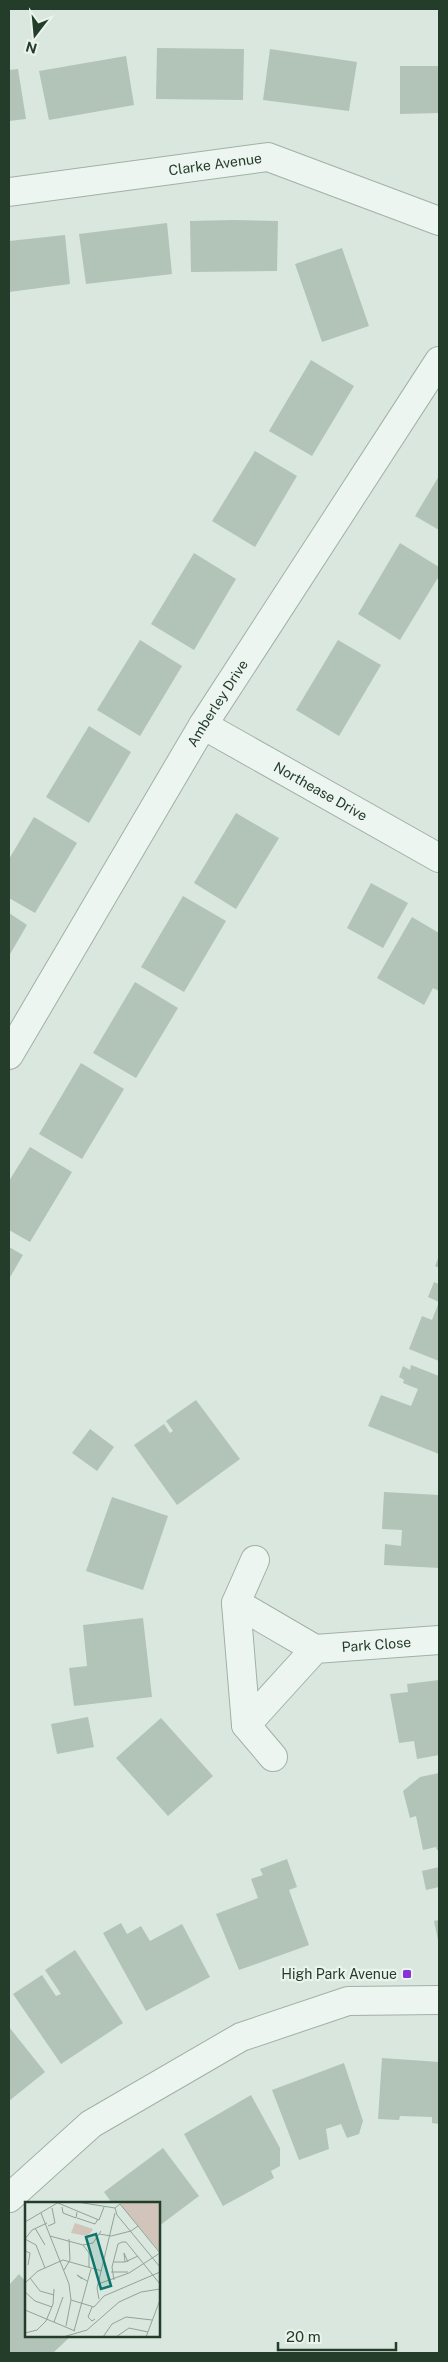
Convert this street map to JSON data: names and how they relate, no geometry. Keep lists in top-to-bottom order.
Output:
{
  "streets": {
    "street": [
      "Clarke Avenue",
      "Amberley Drive",
      "Northease Drive",
      "Park Close"
    ]
  },
  "crossings": [
    ["Amberley Drive", "Northease Drive"]
  ],
  "places": {
    "transit": ["High Park Avenue"]
  },
  "scale_bar": "20 m",
  "north": "bottom"
}
